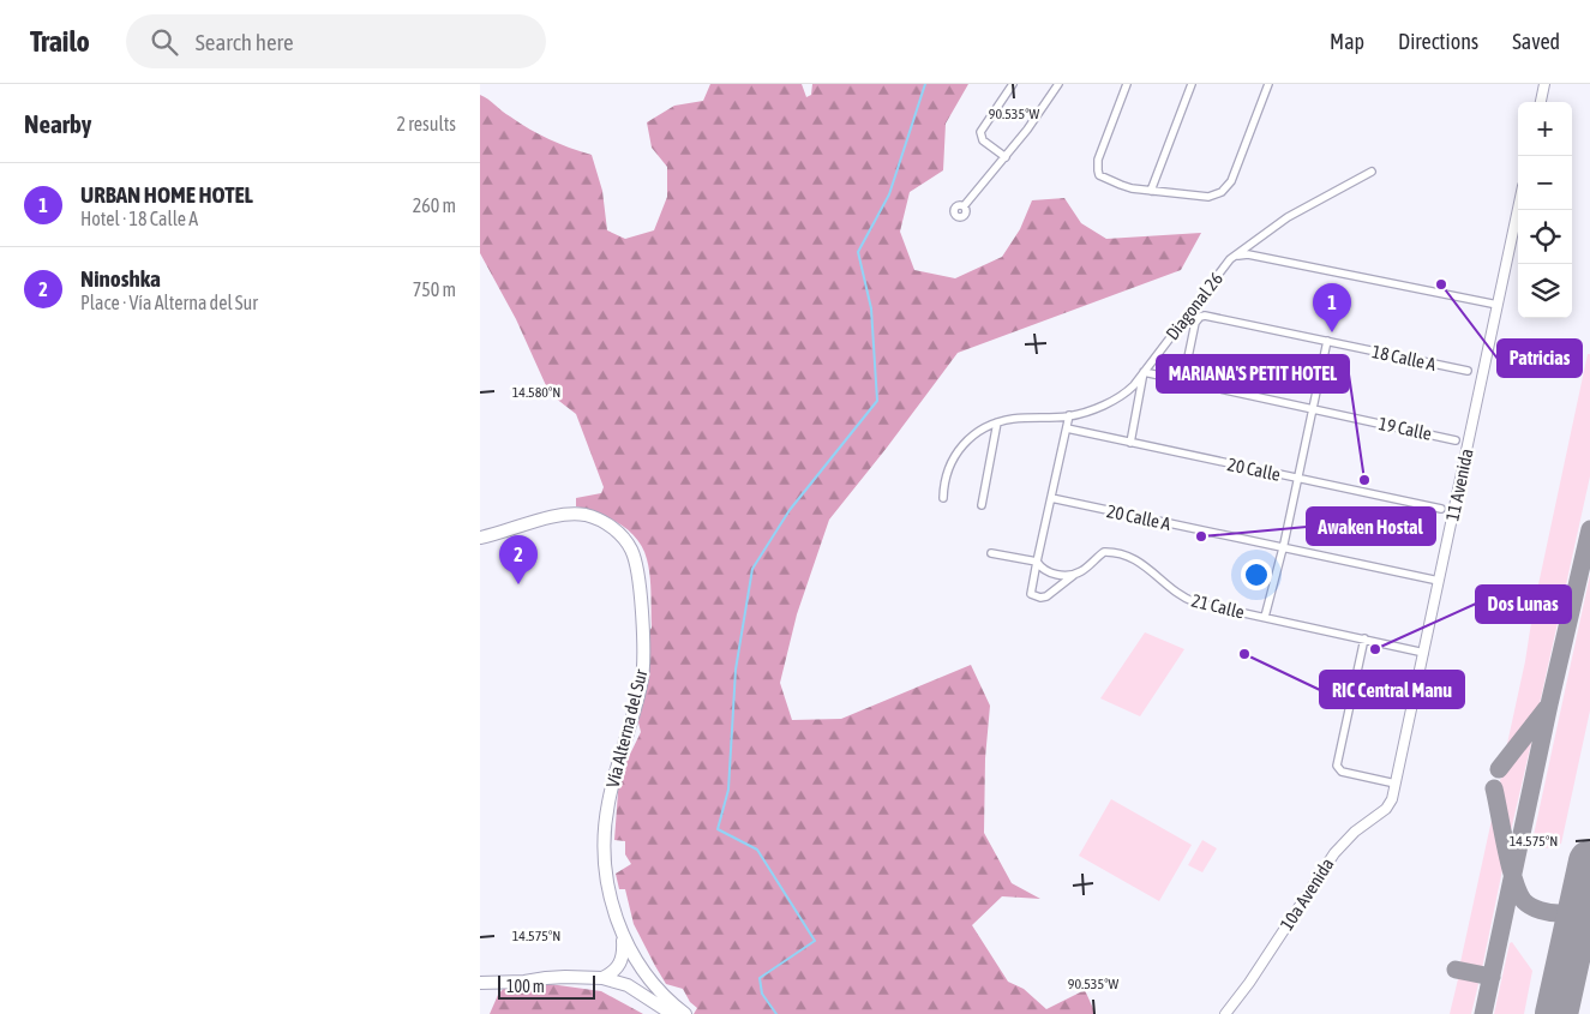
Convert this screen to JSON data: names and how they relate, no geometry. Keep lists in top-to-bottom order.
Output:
{
  "streets": {
    "highway": ["Vía Alterna del Sur"],
    "main road": ["11 Avenida", "10a Avenida"],
    "street": [
      "Diagonal 26",
      "18 Calle A",
      "19 Calle",
      "20 Calle",
      "20 Calle A",
      "21 Calle"
    ]
  },
  "crossings": [
    ["Diagonal 26", "19 Calle"],
    ["18 Calle A", "19 Calle"],
    ["11 Avenida", "20 Calle A"],
    ["11 Avenida", "21 Calle"],
    ["11 Avenida", "10a Avenida"]
  ],
  "places": [
    "Patricias",
    "MARIANA'S PETIT HOTEL",
    "Awaken Hostal",
    "Dos Lunas",
    "RIC Central Manu"
  ],
  "scale_bar": "100 m",
  "page": {
    "header": "Trailo",
    "search": "Search here",
    "nav": ["Map", "Directions", "Saved"],
    "heading": ["Nearby", "2 results"],
    "map_buttons": ["+", "−"],
    "list": [
      {
        "mark": "1",
        "name": "URBAN HOME HOTEL",
        "note": "Hotel · 18 Calle A",
        "value": "260 m"
      },
      {
        "mark": "2",
        "name": "Ninoshka",
        "note": "Place · Vía Alterna del Sur",
        "value": "750 m"
      }
    ],
    "pins": ["1", "2"],
    "scale": "100 m"
  },
  "coordinates": ["90.535°W", "14.580°N", "14.575°N"]
}
